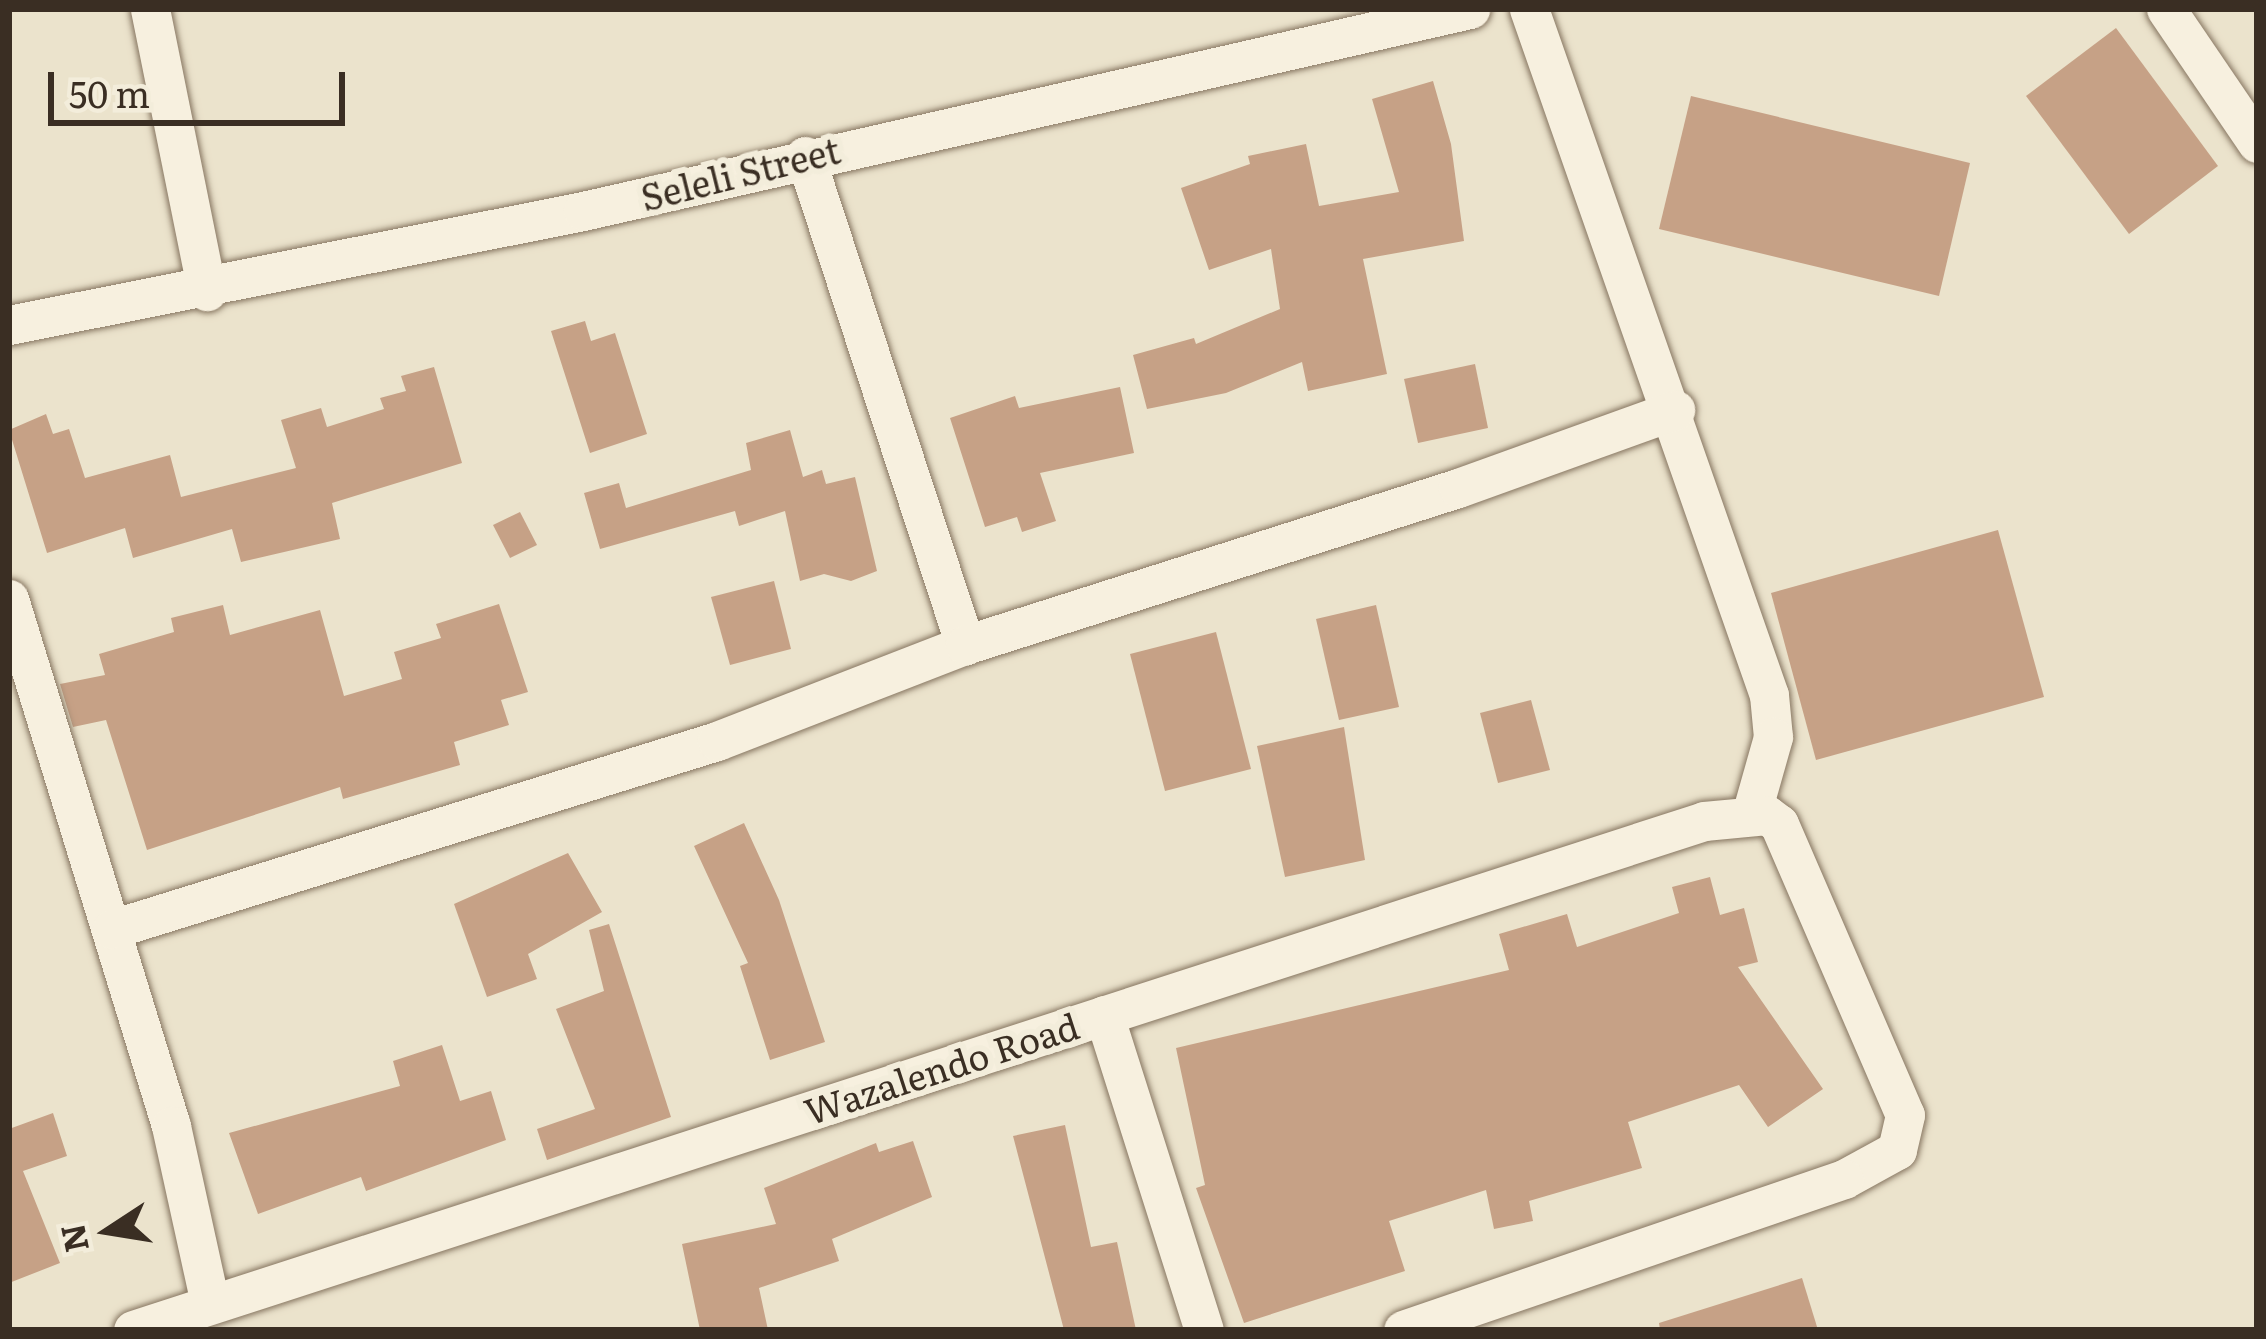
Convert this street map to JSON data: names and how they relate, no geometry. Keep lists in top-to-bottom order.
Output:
{
  "streets": {
    "street": ["Seleli Street", "Wazalendo Road"]
  },
  "scale_bar": "50 m",
  "north": "left"
}
